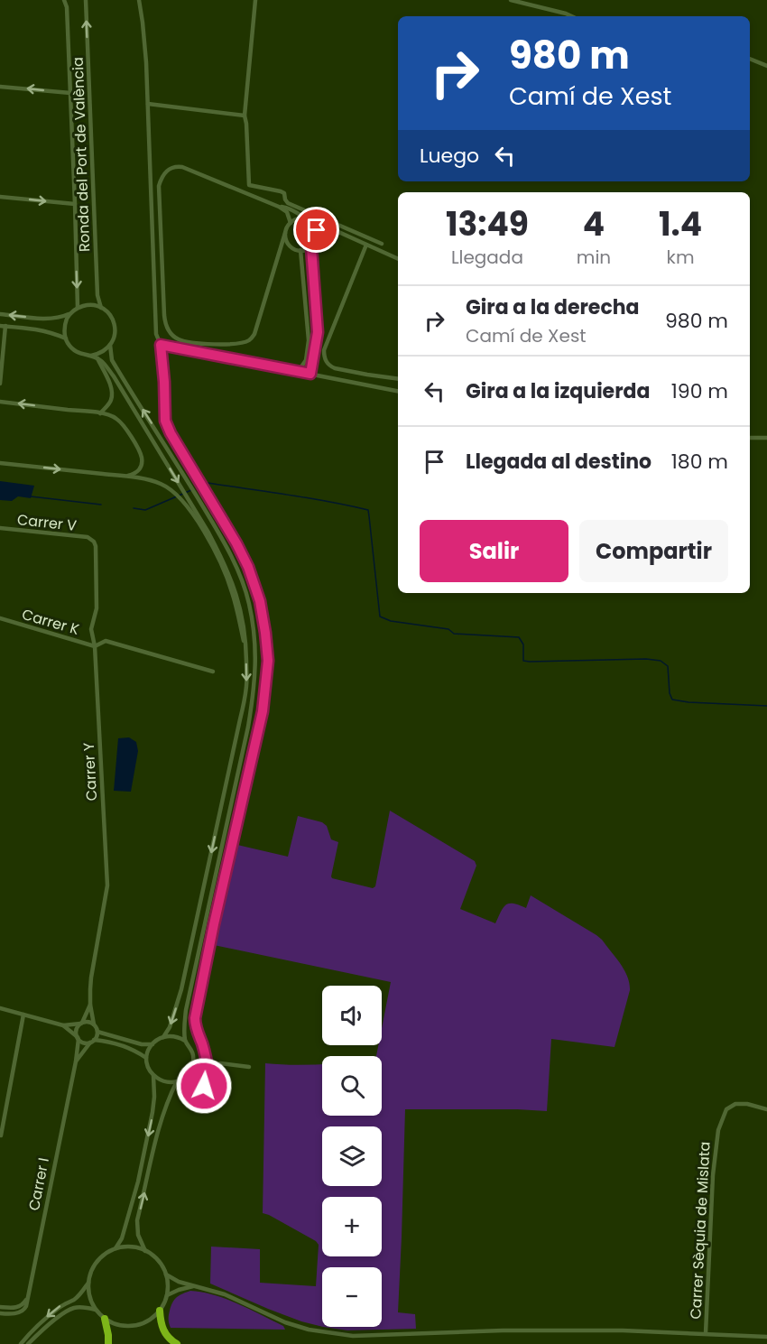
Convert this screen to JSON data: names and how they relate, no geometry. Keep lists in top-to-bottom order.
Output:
{
  "streets": {
    "street": [
      "Ronda del Port de València",
      "Carrer V",
      "Carrer K",
      "Carrer Y",
      "Carrer I",
      "Carrer Sèquia de Mislata"
    ]
  },
  "crossings": [
    ["Carrer V", "Carrer Y"],
    ["Carrer K", "Carrer Y"],
    ["Carrer Y", "Carrer I"]
  ],
  "page": {
    "turn": ["980 m", "Camí de Xest"],
    "then": "Luego",
    "eta": [
      "13:49",
      "Llegada",
      "4",
      "min",
      "1.4",
      "km"
    ],
    "list": [
      {
        "name": "Gira a la derecha",
        "note": "Camí de Xest",
        "value": "980 m"
      },
      {
        "name": "Gira a la izquierda",
        "value": "190 m"
      },
      {
        "name": "Llegada al destino",
        "value": "180 m"
      }
    ],
    "buttons": ["Salir", "Compartir"],
    "map_buttons": ["+", "−"]
  }
}
